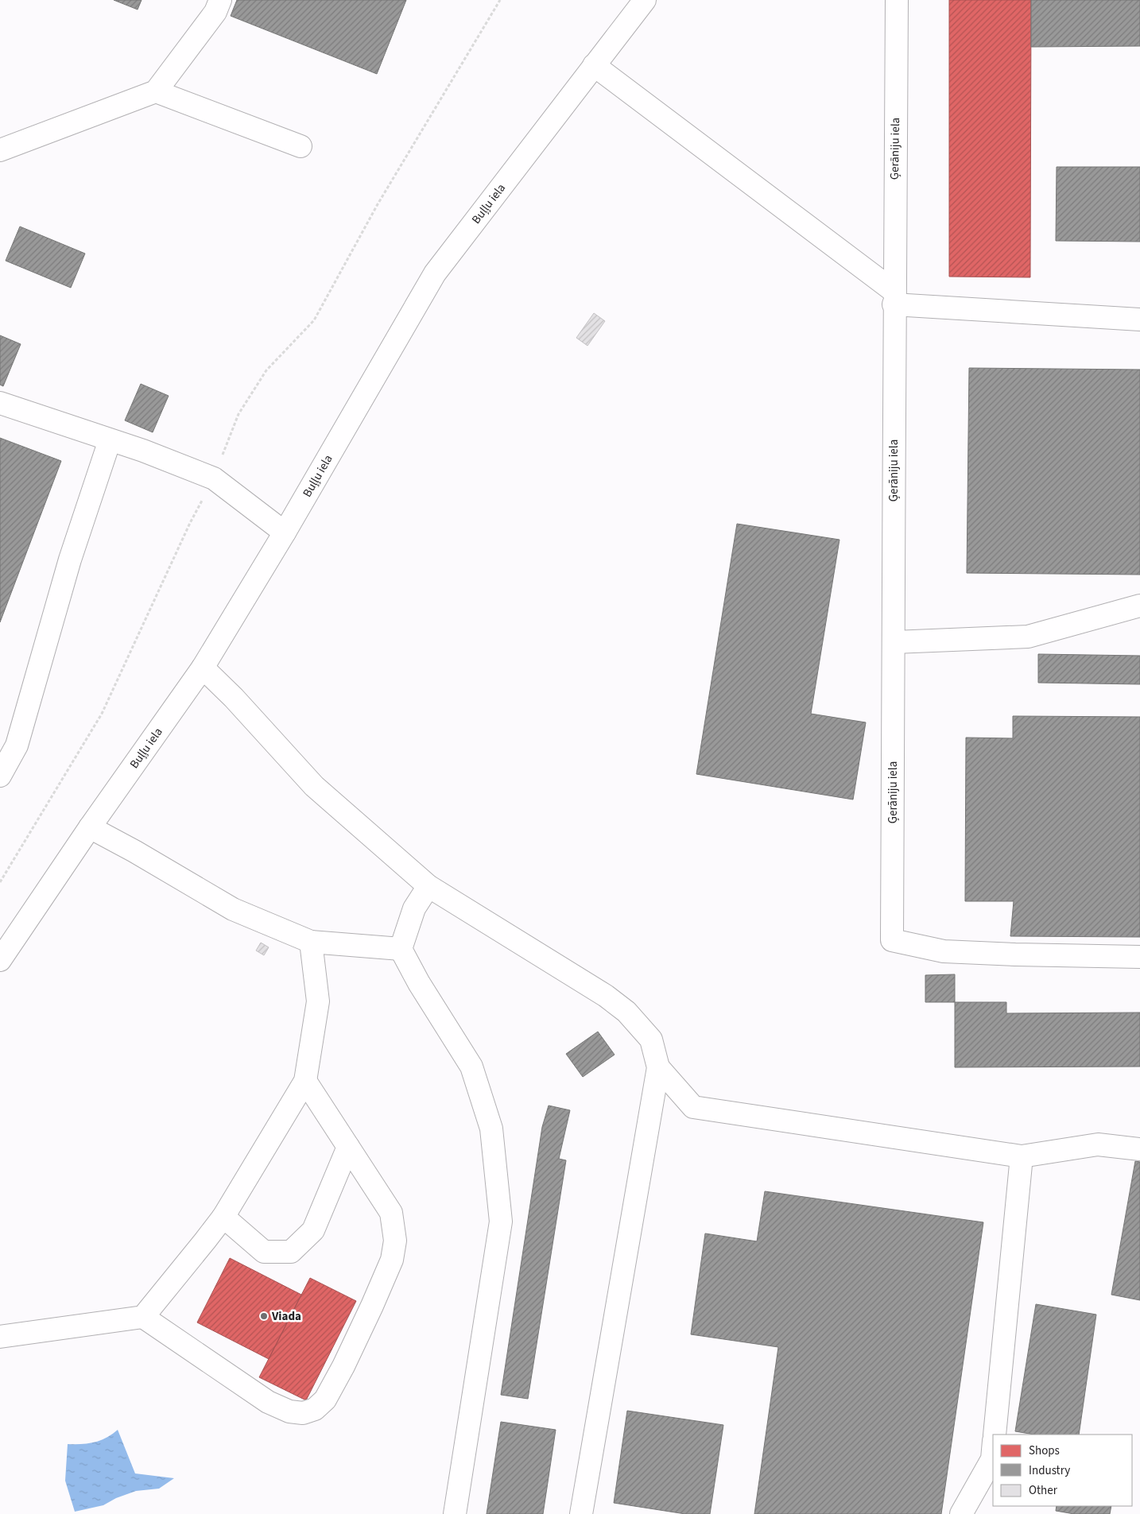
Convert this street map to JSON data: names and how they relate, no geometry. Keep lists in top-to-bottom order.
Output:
{
  "streets": {
    "street": ["Ģerāniju iela", "Buļļu iela"]
  },
  "places": ["Viada"],
  "legend": ["Shops", "Industry", "Other"]
}
